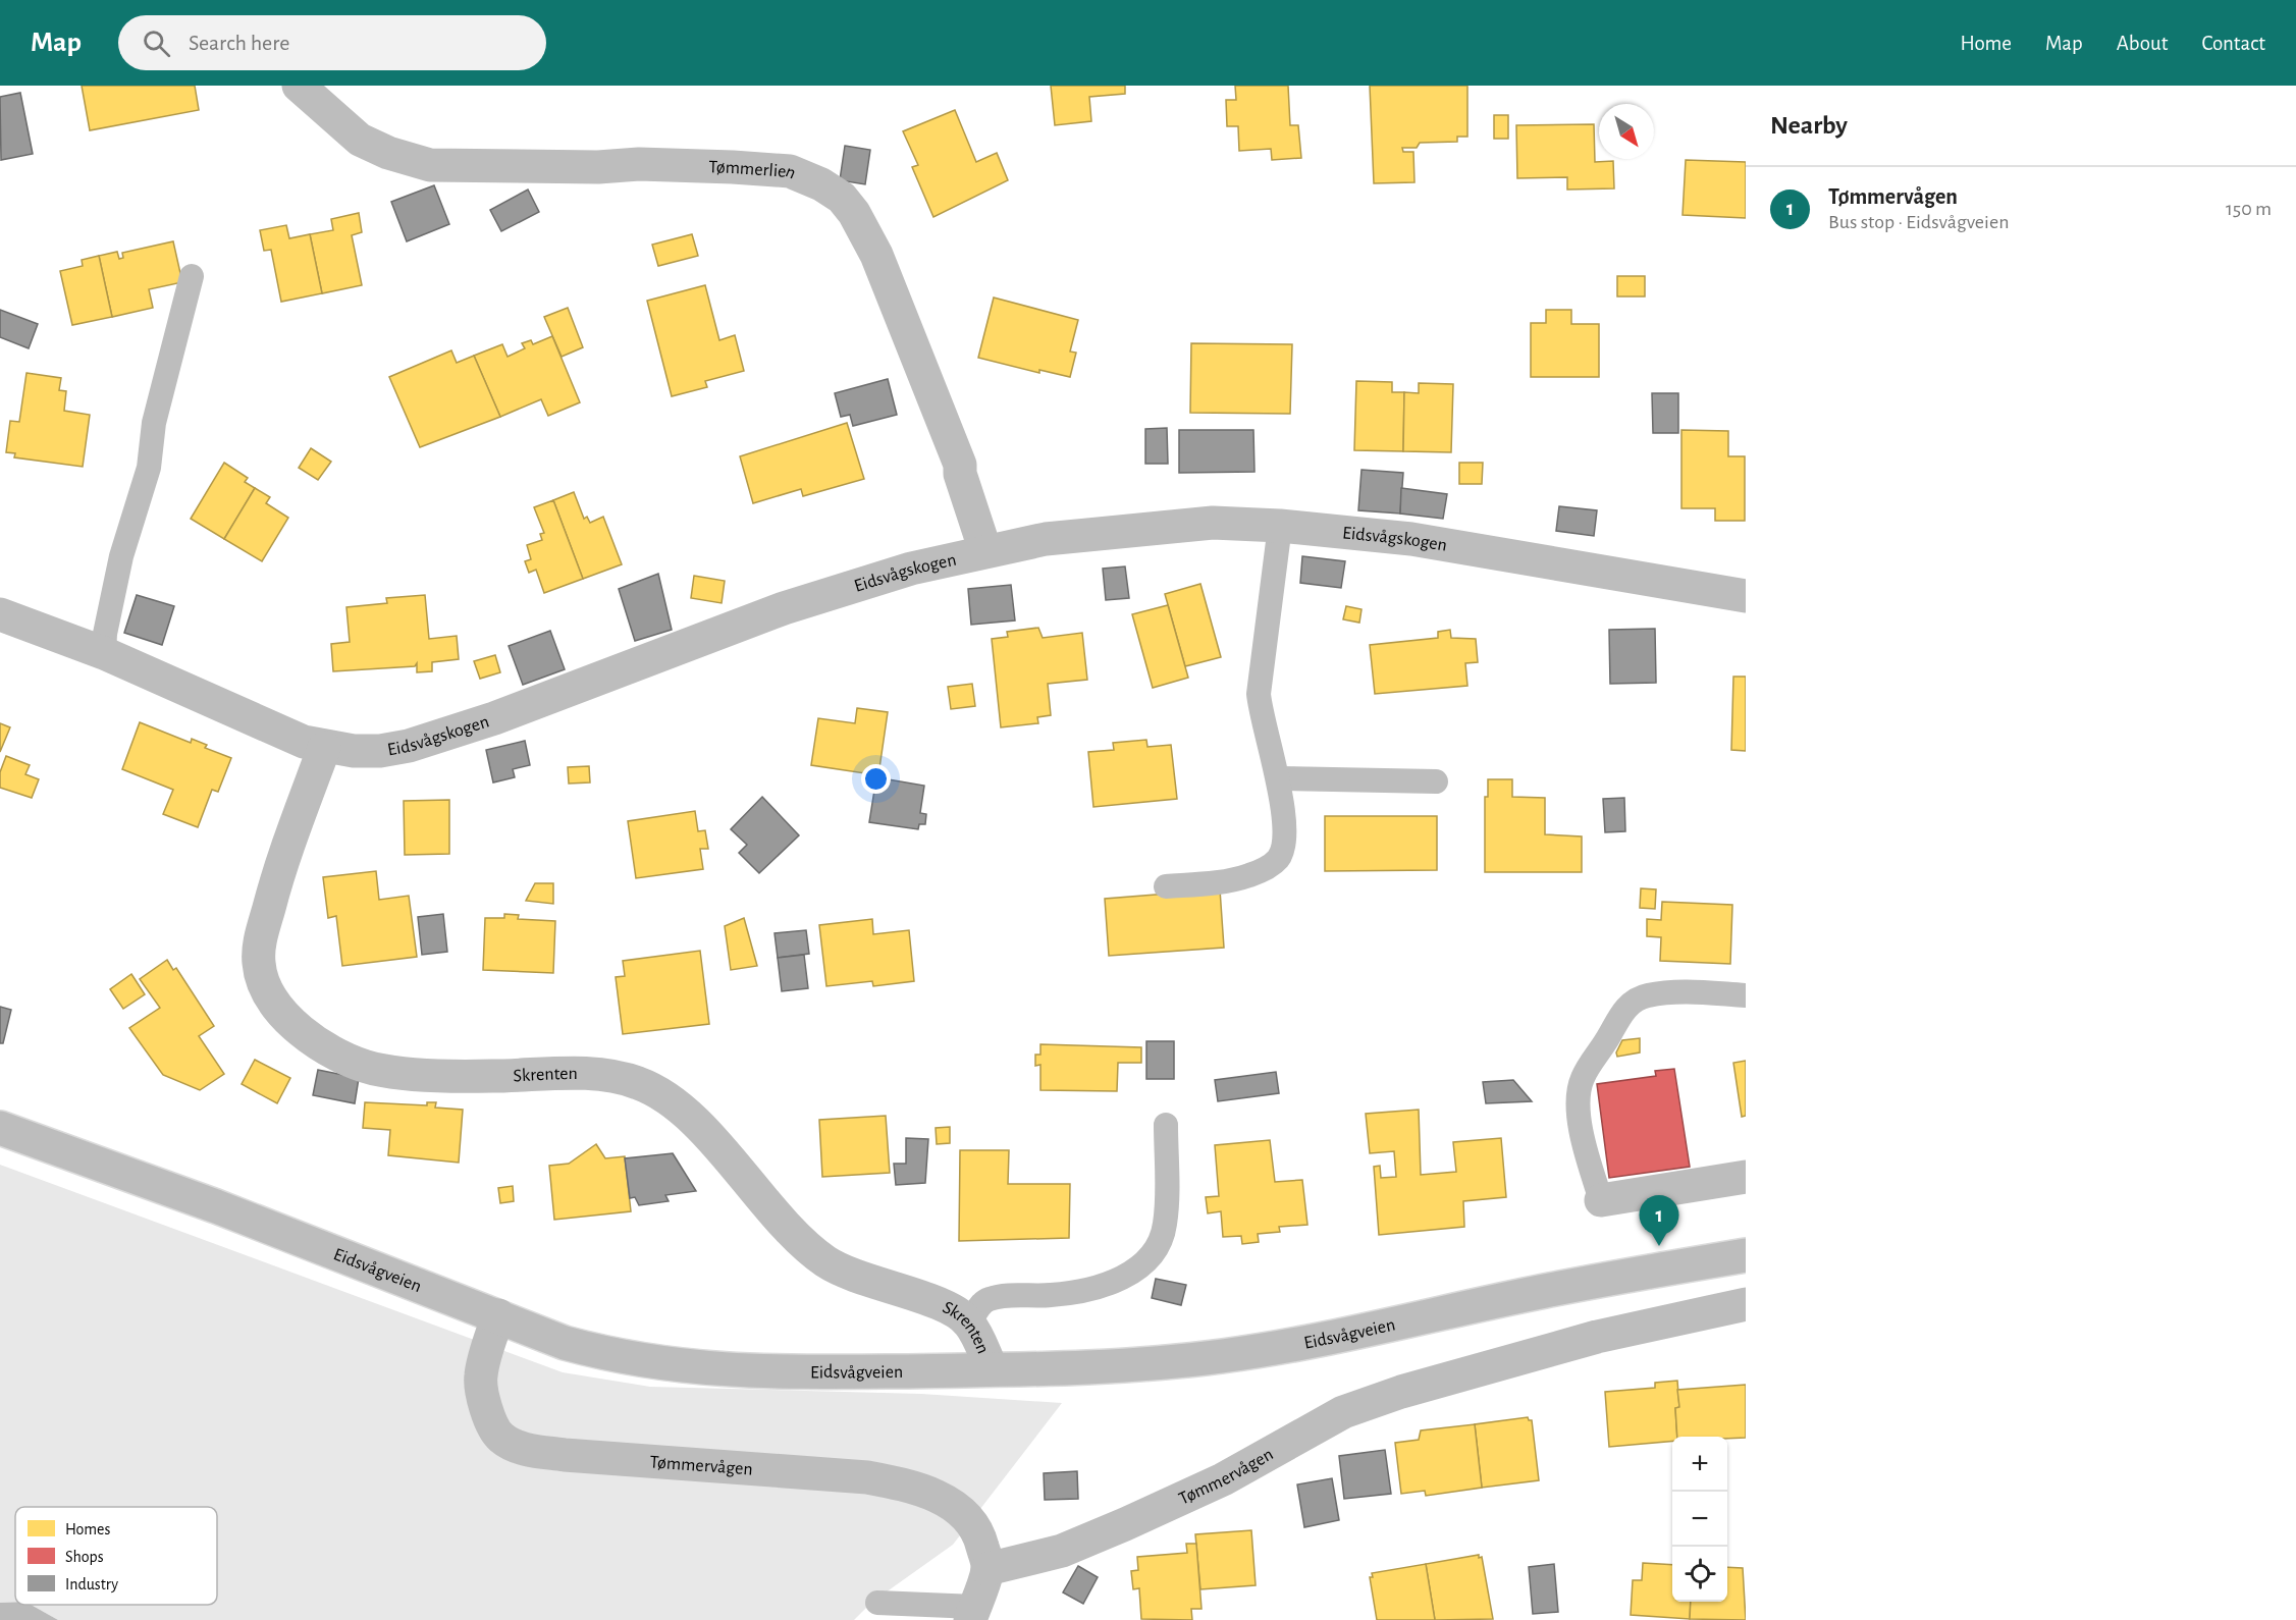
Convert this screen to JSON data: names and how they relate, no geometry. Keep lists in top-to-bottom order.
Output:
{
  "streets": {
    "street": [
      "Tømmerlien",
      "Eidsvågskogen",
      "Skrenten",
      "Eidsvågveien",
      "Tømmervågen"
    ]
  },
  "crossings": [
    ["Tømmerlien", "Eidsvågskogen"],
    ["Eidsvågskogen", "Skrenten"],
    ["Skrenten", "Eidsvågveien"],
    ["Eidsvågveien", "Tømmervågen"]
  ],
  "legend": ["Homes", "Shops", "Industry"],
  "north": "bottom right",
  "page": {
    "header": "Map",
    "search": "Search here",
    "nav": [
      "Home",
      "Map",
      "About",
      "Contact"
    ],
    "heading": "Nearby",
    "list": [
      {
        "mark": "1",
        "name": "Tømmervågen",
        "note": "Bus stop · Eidsvågveien",
        "value": "150 m"
      }
    ],
    "pins": "1",
    "map_buttons": ["+", "−"]
  }
}
